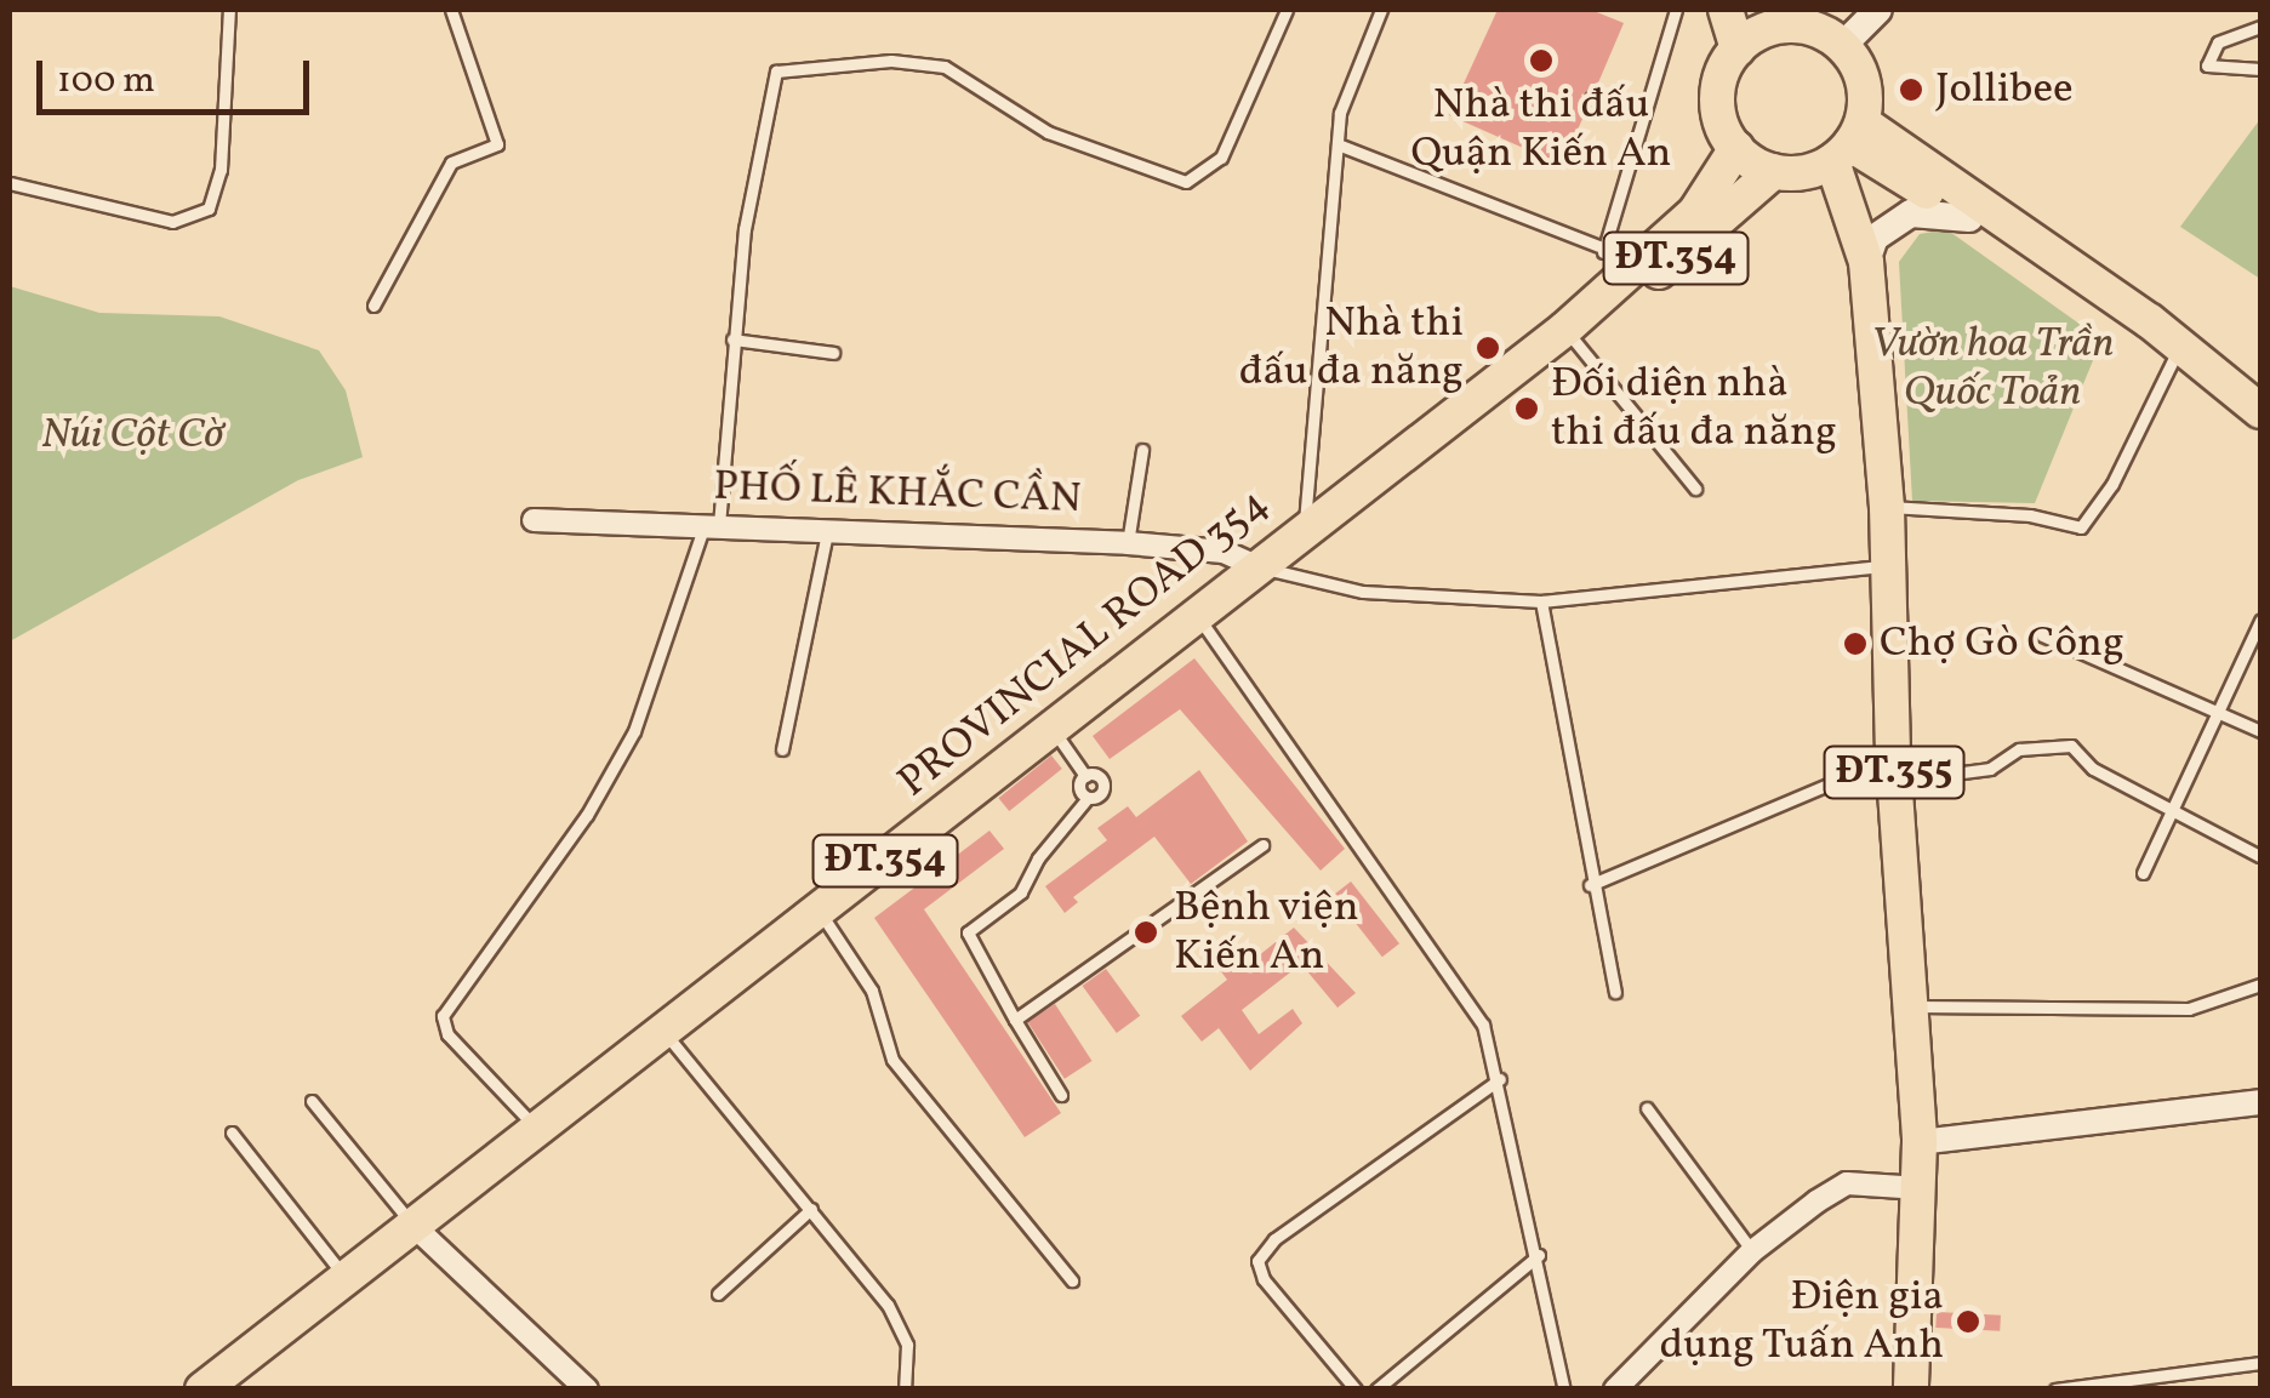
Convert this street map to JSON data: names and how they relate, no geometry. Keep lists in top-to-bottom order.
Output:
{
  "streets": {
    "main road": ["ĐT.354", "PROVINCIAL ROAD 354", "ĐT.355"],
    "street": ["PHỐ LÊ KHẮC CẦN"]
  },
  "crossings": [
    ["ĐT.354", "PROVINCIAL ROAD 354"],
    ["ĐT.354", "ĐT.355"],
    ["PHỐ LÊ KHẮC CẦN", "PROVINCIAL ROAD 354"]
  ],
  "parks": ["Vườn hoa Trần Quốc Toản", "Núi Cột Cờ"],
  "places": [
    "Nhà thi đấu Quận Kiến An",
    "Jollibee",
    "Nhà thi đấu đa năng",
    "Đối diện nhà thi đấu đa năng",
    "Chợ Gò Công",
    "Bệnh viện Kiến An",
    "Điện gia dụng Tuấn Anh"
  ],
  "scale_bar": "100 m"
}
